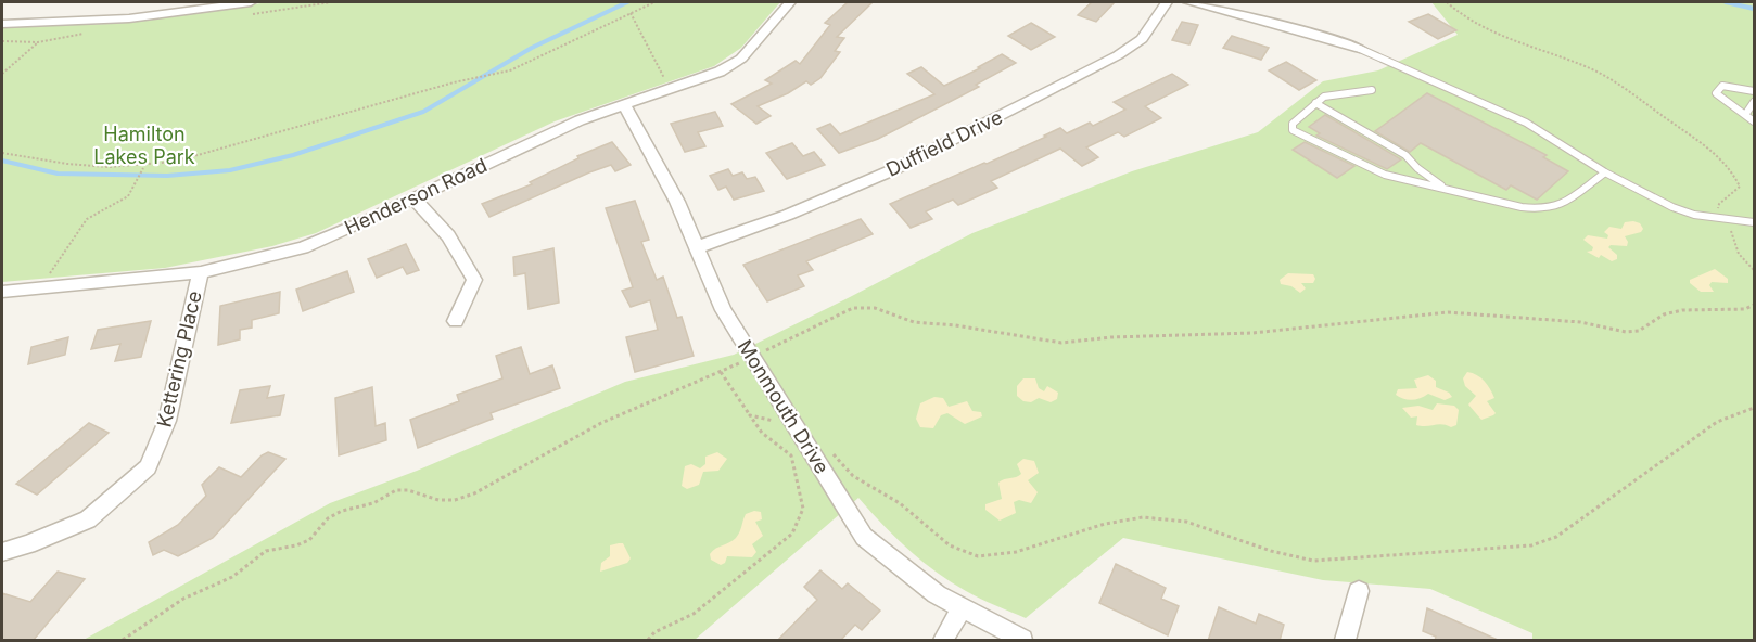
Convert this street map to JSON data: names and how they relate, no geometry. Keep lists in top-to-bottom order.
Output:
{
  "streets": {
    "street": [
      "Duffield Drive",
      "Henderson Road",
      "Kettering Place",
      "Monmouth Drive"
    ]
  },
  "crossings": [
    ["Duffield Drive", "Monmouth Drive"],
    ["Henderson Road", "Kettering Place"],
    ["Henderson Road", "Monmouth Drive"]
  ],
  "parks": ["Hamilton Lakes Park"]
}
